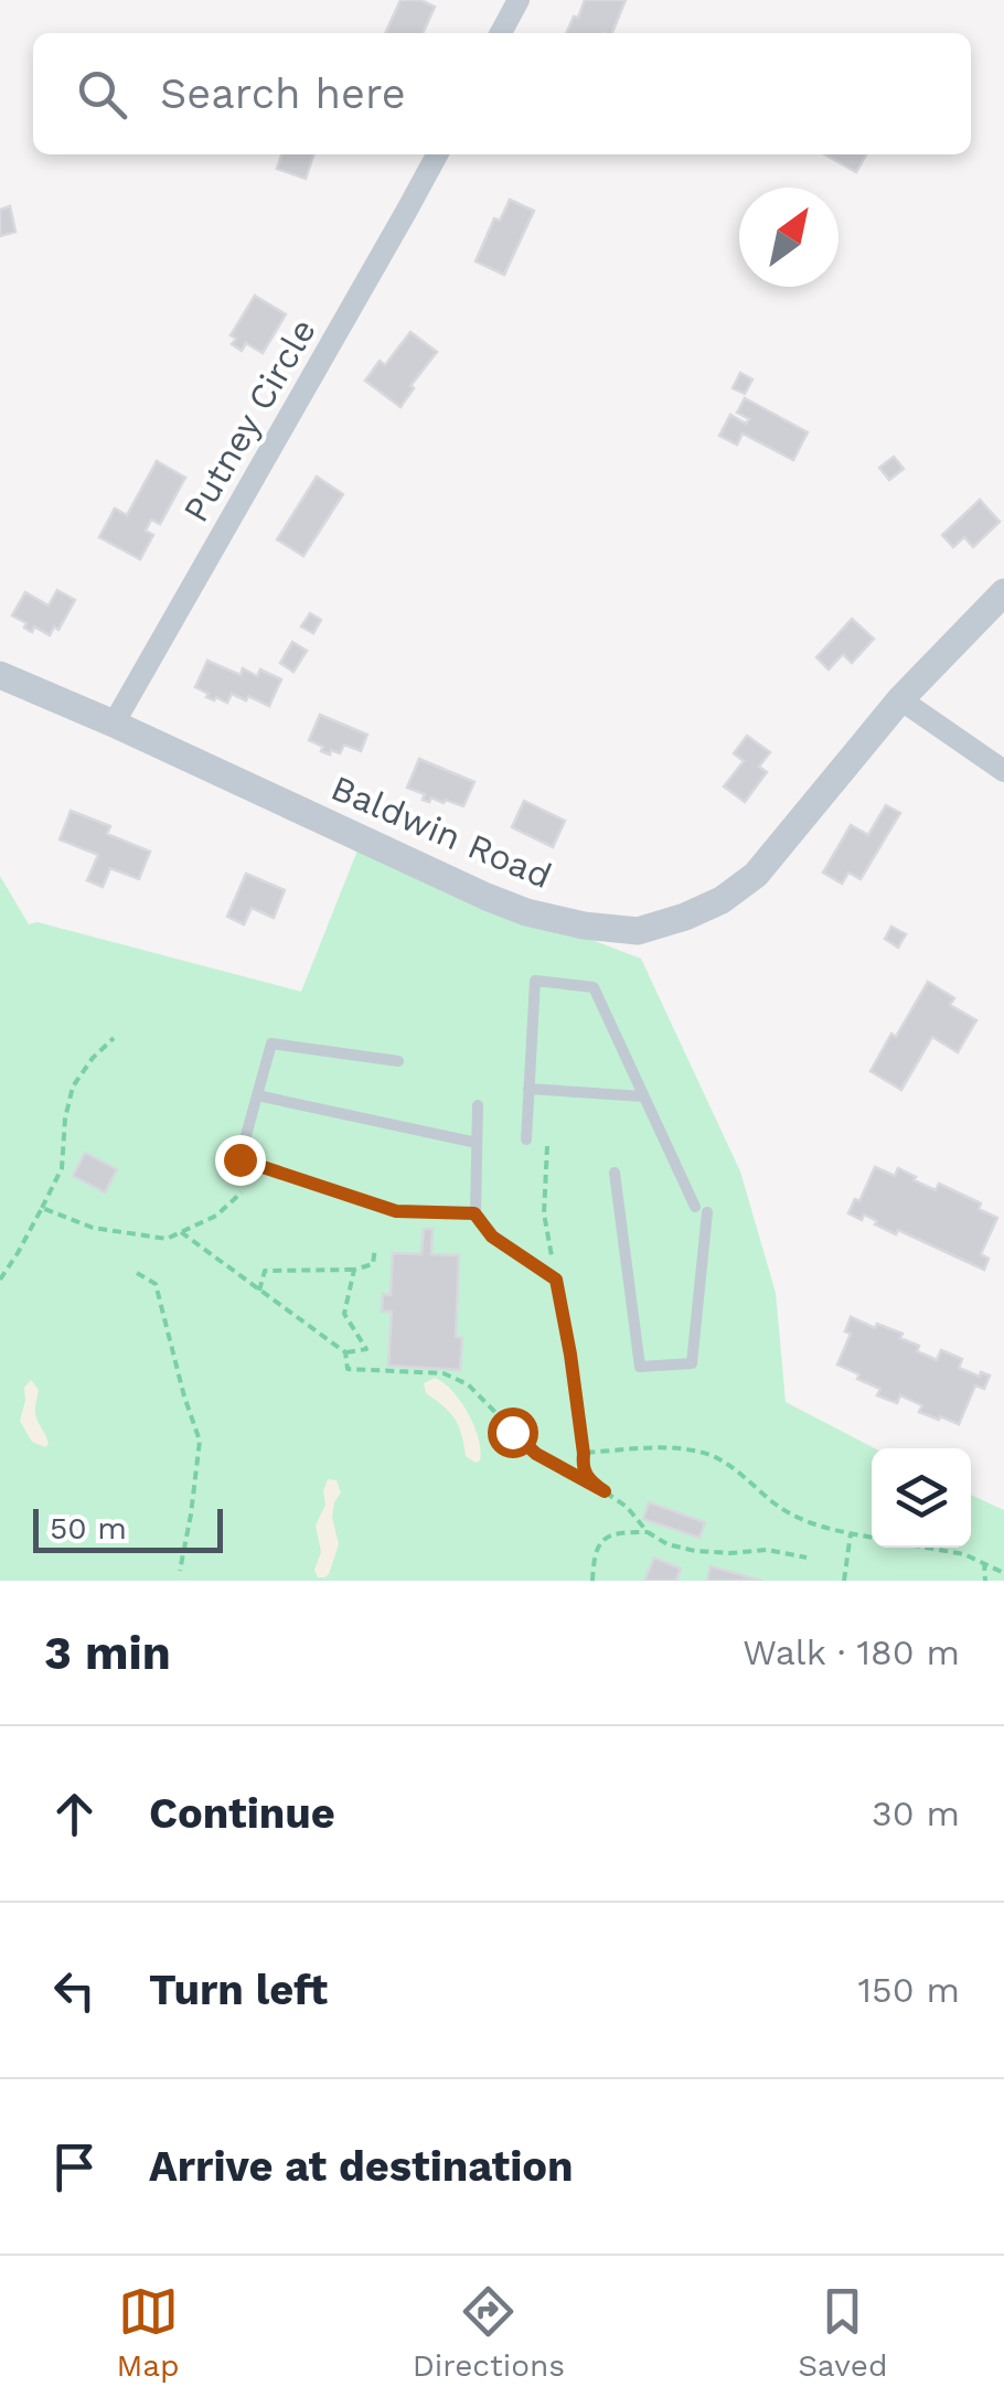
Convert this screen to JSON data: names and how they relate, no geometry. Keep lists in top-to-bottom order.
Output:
{
  "streets": {
    "street": ["Putney Circle", "Baldwin Road"]
  },
  "crossings": [
    ["Putney Circle", "Baldwin Road"]
  ],
  "scale_bar": "50 m",
  "north": "top right",
  "page": {
    "search": "Search here",
    "scale": "50 m",
    "heading": ["3 min", "Walk · 180 m"],
    "list": [
      ["Continue", "30 m"],
      ["Turn left", "150 m"],
      "Arrive at destination"
    ],
    "nav": ["Map", "Directions", "Saved"]
  }
}
